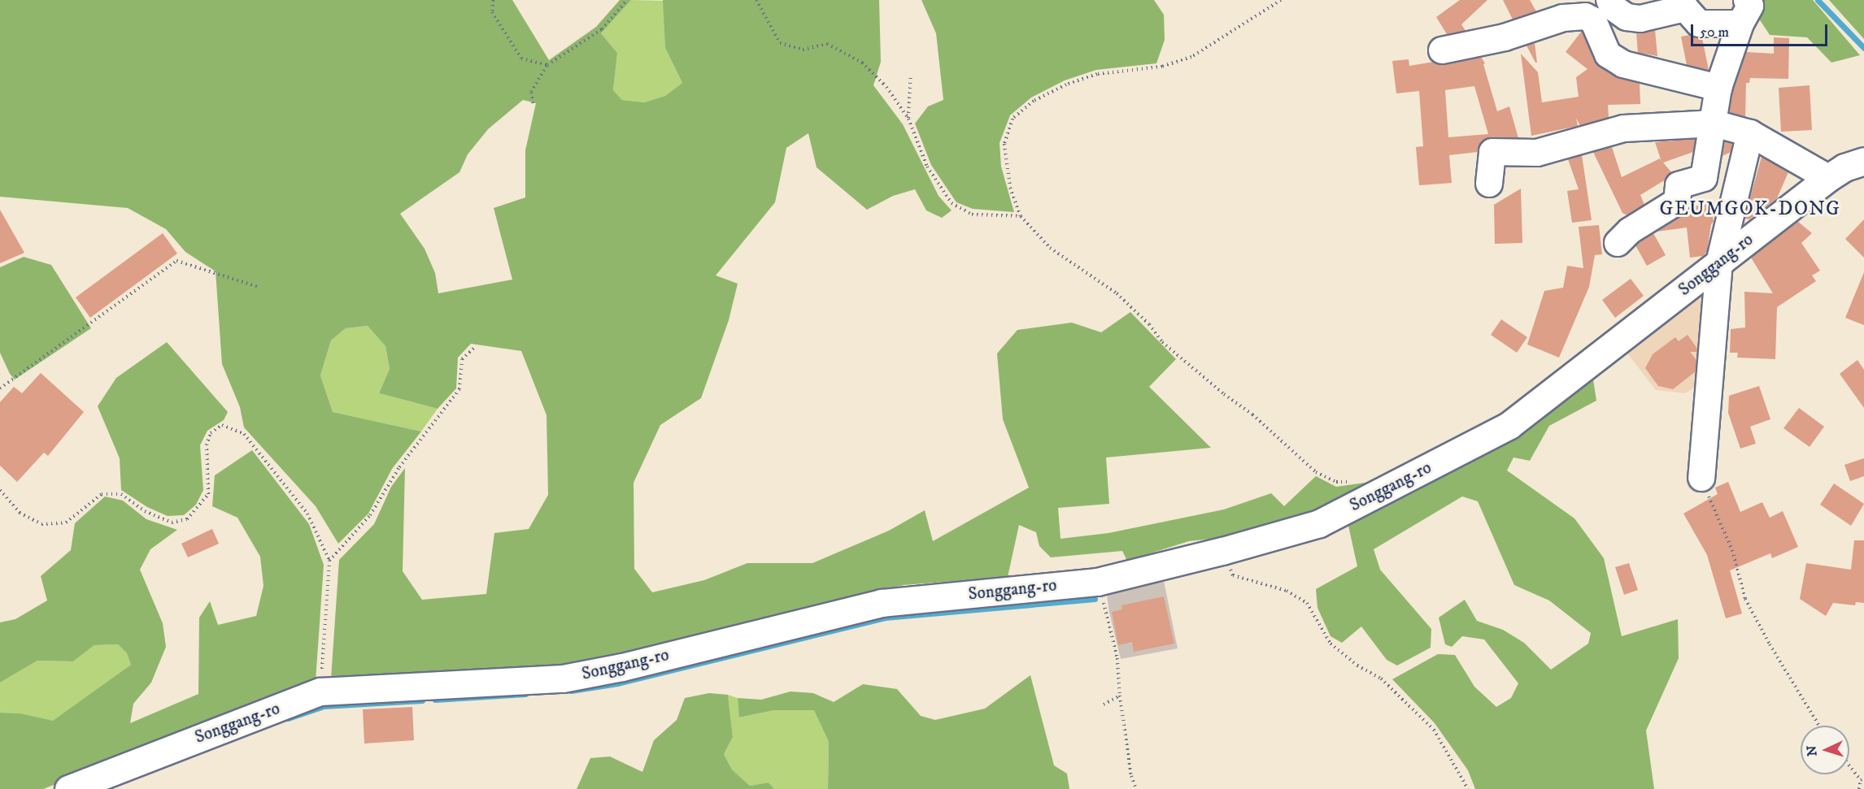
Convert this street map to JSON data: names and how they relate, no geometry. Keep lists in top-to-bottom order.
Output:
{
  "streets": {
    "main road": ["Songgang-ro"]
  },
  "districts": ["GEUMGOK-DONG"],
  "scale_bar": "50 m",
  "north": "left"
}
